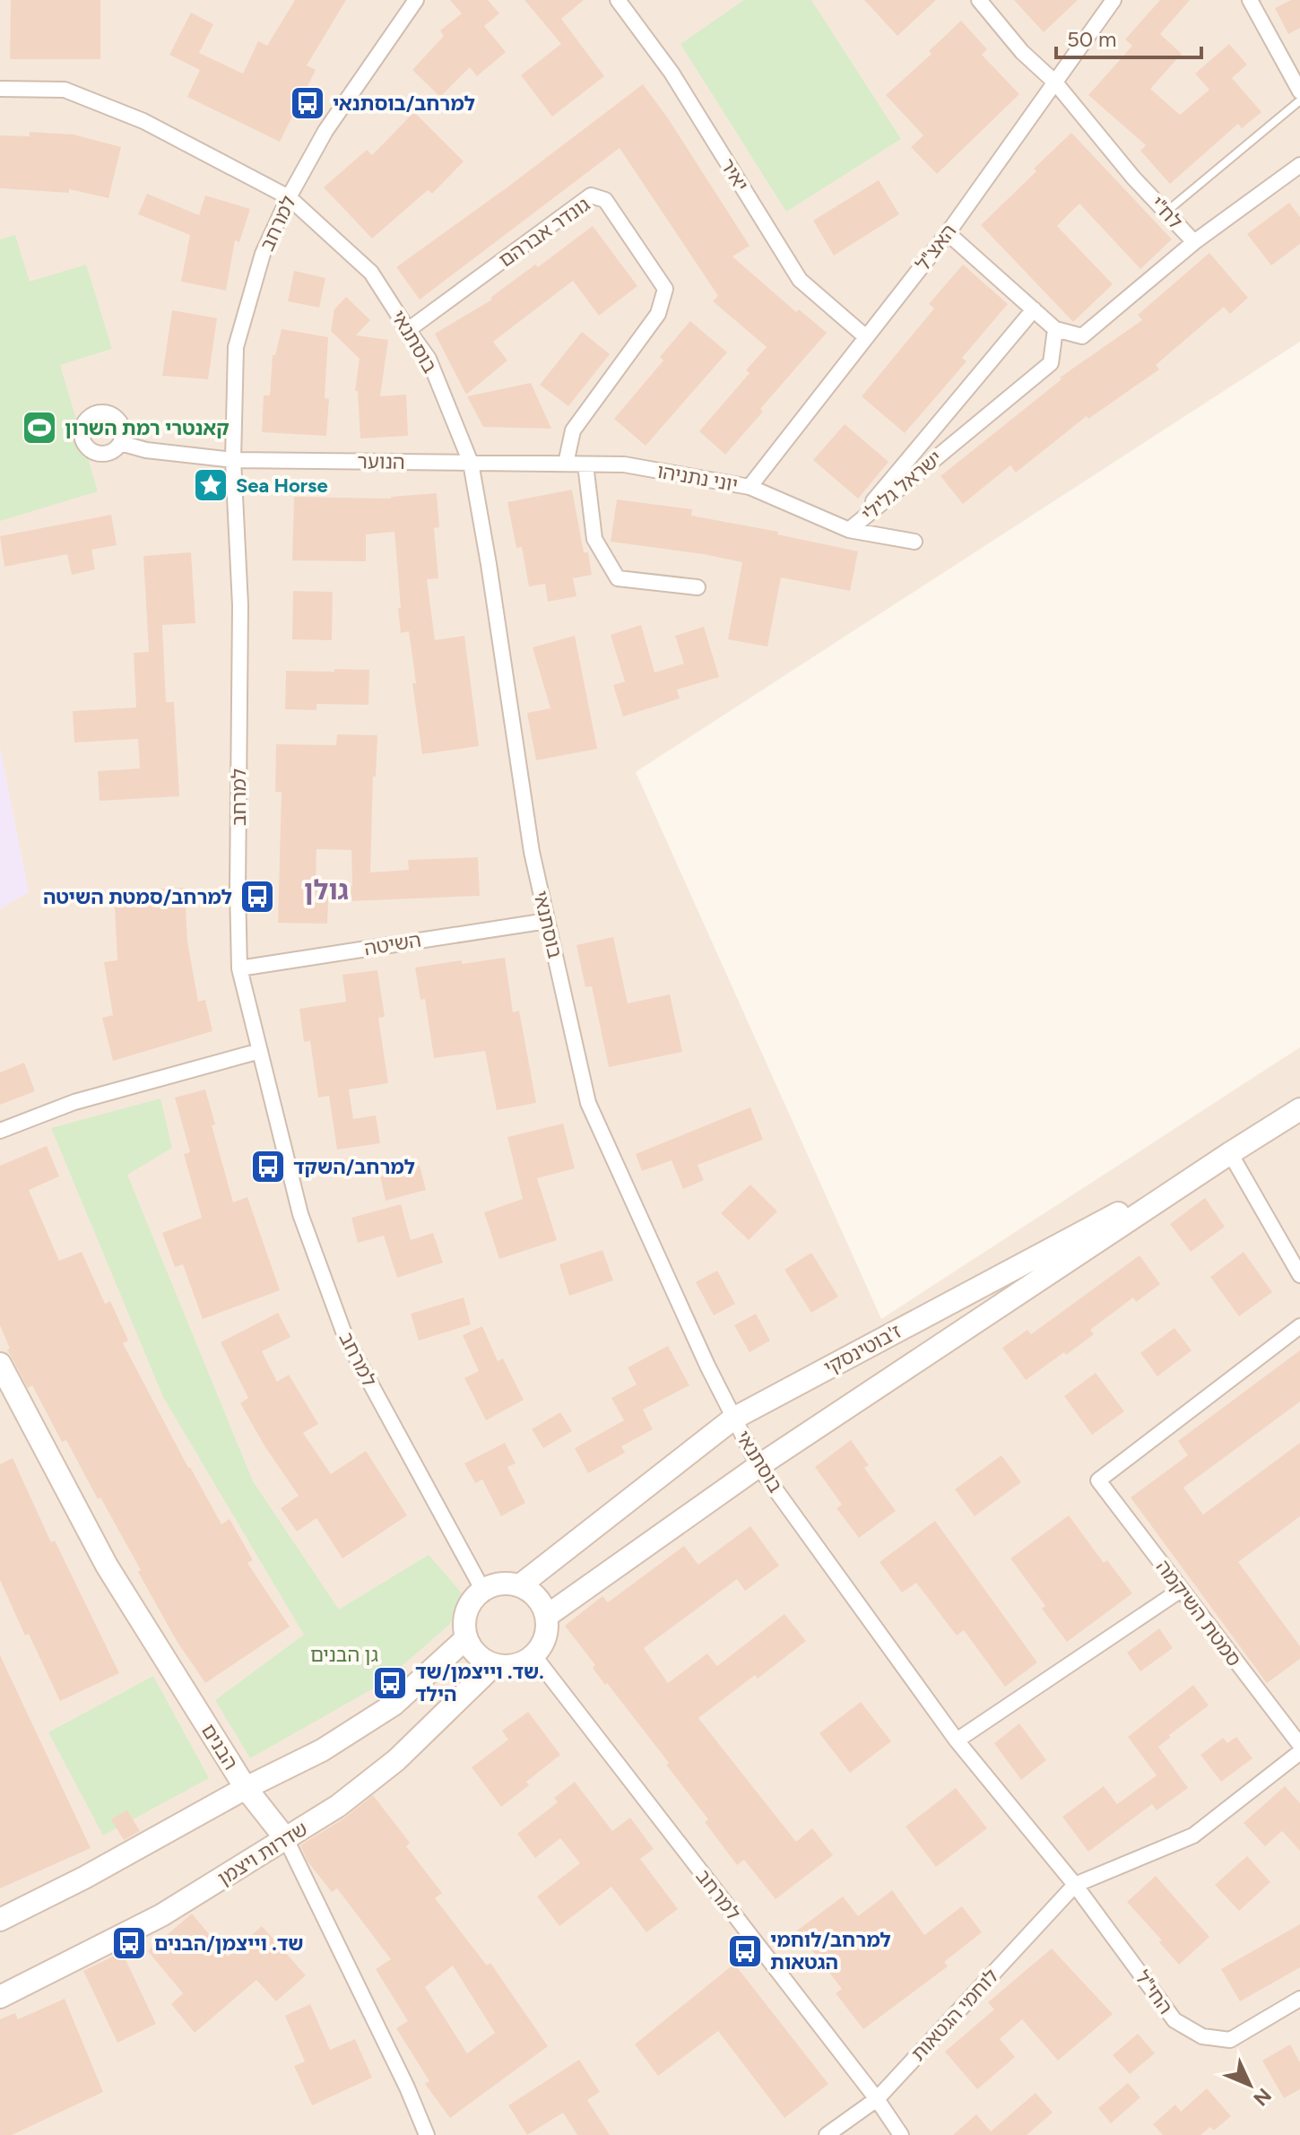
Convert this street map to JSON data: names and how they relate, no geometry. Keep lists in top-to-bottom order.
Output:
{
  "streets": {
    "street": [
      "יאיר",
      "לח\"י",
      "למרחב",
      "גונדר אברהם",
      "האצ\"ל",
      "בוסתנאי",
      "הנוער",
      "יוני נתניהו",
      "ישראל גלילי",
      "השיטה",
      "ז'בוטינסקי",
      "סמטת השיקמה",
      "הבנים",
      "שדרות ויצמן",
      "החי\"ל",
      "לוחמי הגטאות"
    ]
  },
  "crossings": [
    ["יאיר", "האצ\"ל"],
    ["לח\"י", "האצ\"ל"],
    ["למרחב", "בוסתנאי"],
    ["למרחב", "הנוער"],
    ["למרחב", "השיטה"],
    ["למרחב", "ז'בוטינסקי"],
    ["למרחב", "שדרות ויצמן"],
    ["למרחב", "לוחמי הגטאות"],
    ["גונדר אברהם", "בוסתנאי"],
    ["גונדר אברהם", "יוני נתניהו"],
    ["האצ\"ל", "יוני נתניהו"],
    ["בוסתנאי", "הנוער"],
    ["בוסתנאי", "יוני נתניהו"],
    ["בוסתנאי", "השיטה"],
    ["בוסתנאי", "ז'בוטינסקי"],
    ["בוסתנאי", "החי\"ל"],
    ["בוסתנאי", "לוחמי הגטאות"],
    ["הנוער", "יוני נתניהו"],
    ["יוני נתניהו", "ישראל גלילי"],
    ["ז'בוטינסקי", "שדרות ויצמן"],
    ["הבנים", "שדרות ויצמן"],
    ["החי\"ל", "לוחמי הגטאות"]
  ],
  "districts": ["גולן"],
  "parks": ["גן הבנים"],
  "places": {
    "bus stop": [
      "למרחב/בוסתנאי",
      "למרחב/סמטת השיטה",
      "למרחב/השקד",
      "שד. וייצמן/שד. הילד",
      "שד. וייצמן/הבנים",
      "למרחב/לוחמי הגטאות"
    ],
    "sports": ["קאנטרי רמת השרון"],
    "place": ["Sea Horse"]
  },
  "scale_bar": "50 m",
  "north": "bottom right"
}
